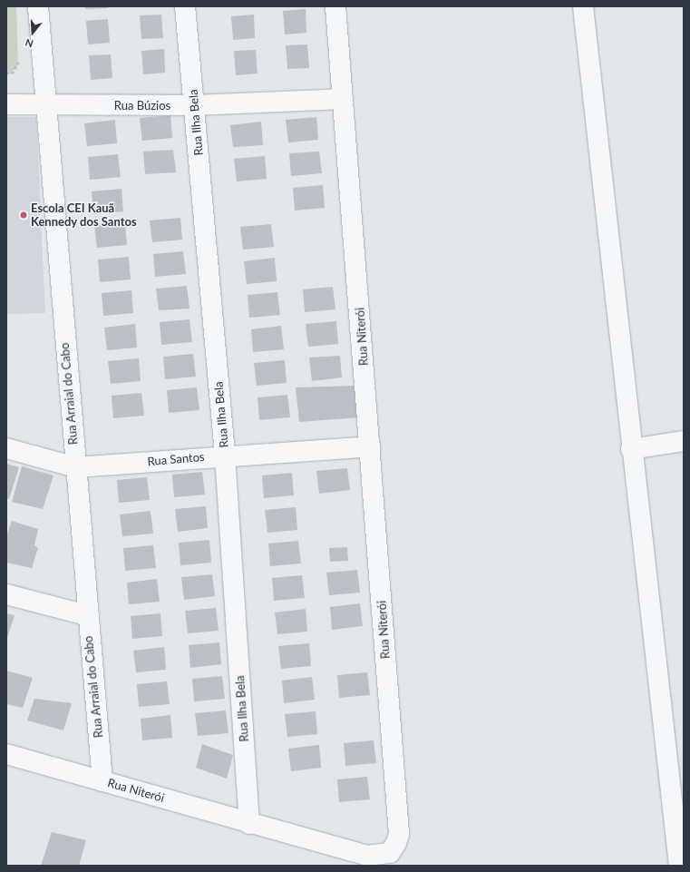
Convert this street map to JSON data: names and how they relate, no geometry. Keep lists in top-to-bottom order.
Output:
{
  "streets": {
    "street": [
      "Rua Búzios",
      "Rua Ilha Bela",
      "Rua Niterói",
      "Rua Arraial do Cabo",
      "Rua Santos"
    ]
  },
  "crossings": [
    ["Rua Búzios", "Rua Ilha Bela"],
    ["Rua Búzios", "Rua Niterói"],
    ["Rua Búzios", "Rua Arraial do Cabo"],
    ["Rua Ilha Bela", "Rua Niterói"],
    ["Rua Ilha Bela", "Rua Santos"],
    ["Rua Niterói", "Rua Arraial do Cabo"],
    ["Rua Niterói", "Rua Santos"],
    ["Rua Arraial do Cabo", "Rua Santos"]
  ],
  "places": ["Escola CEI Kauã Kennedy dos Santos"],
  "north": "bottom"
}
